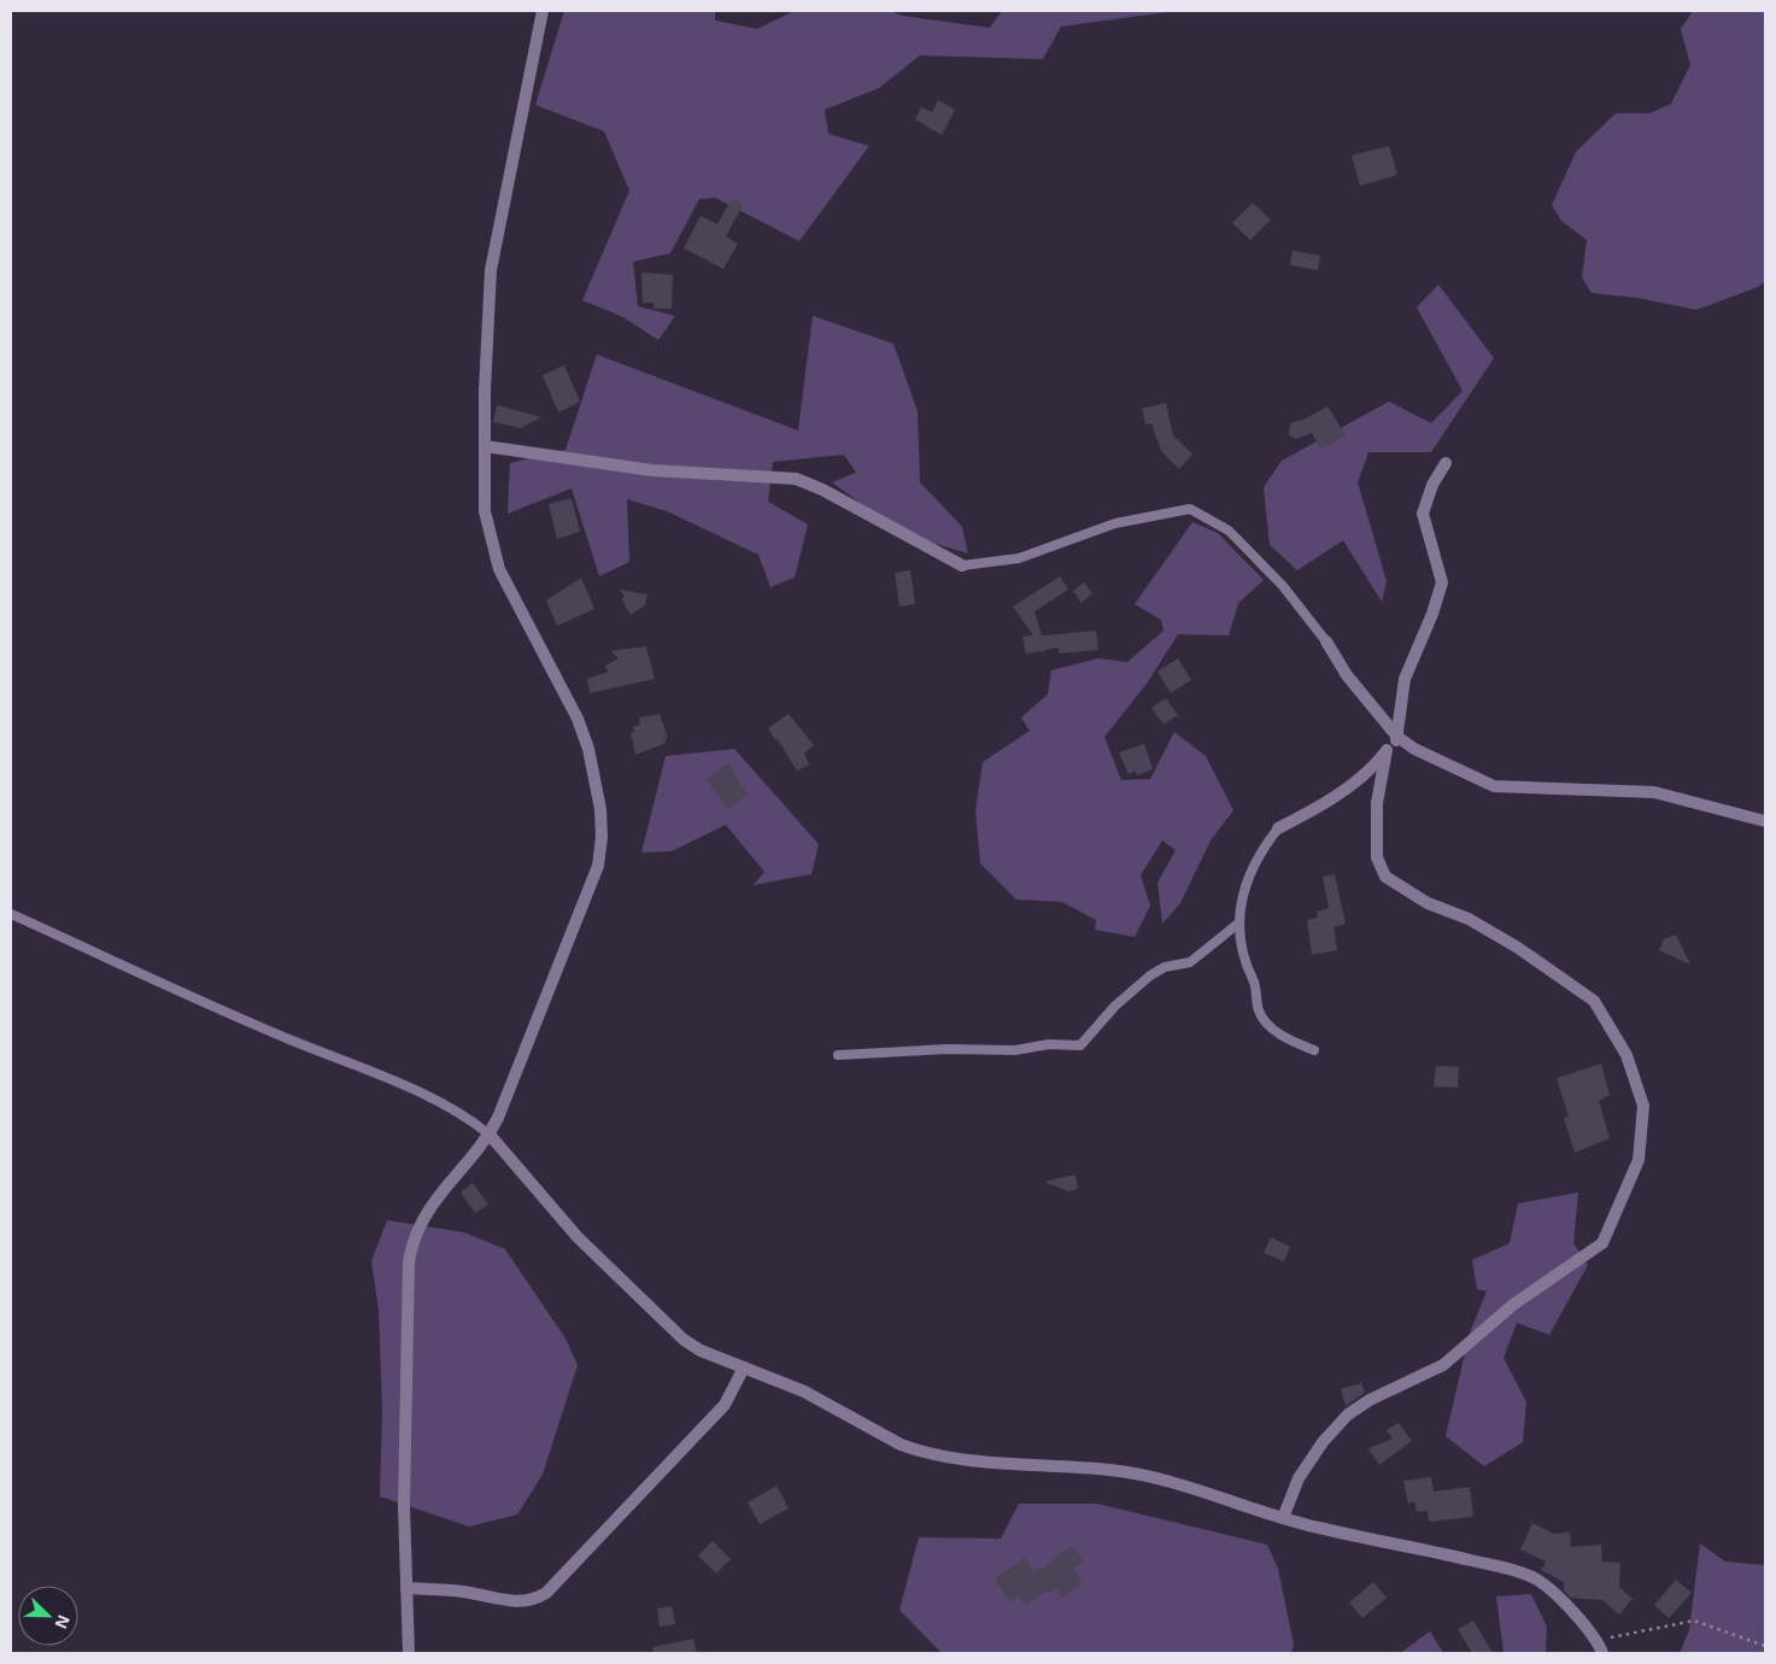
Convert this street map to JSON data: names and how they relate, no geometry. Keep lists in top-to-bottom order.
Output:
{
  "north": "bottom right"
}
